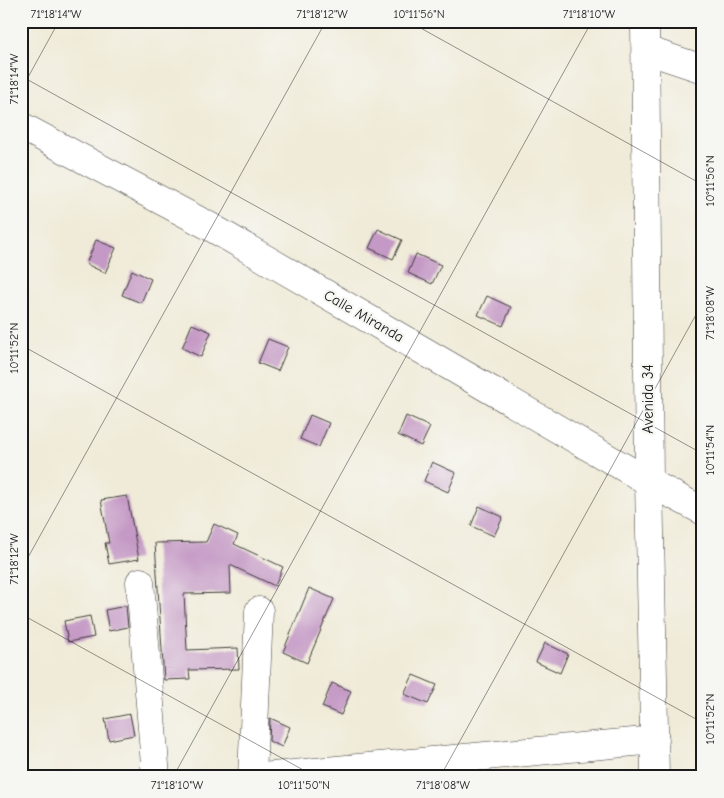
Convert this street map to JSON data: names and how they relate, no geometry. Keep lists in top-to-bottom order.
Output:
{
  "streets": {
    "street": ["Calle Miranda", "Avenida 34"]
  },
  "crossings": [
    ["Calle Miranda", "Avenida 34"]
  ],
  "coordinates": [
    "71°18'14\"W",
    "71°18'12\"W",
    "10°11'56\"N",
    "71°18'10\"W",
    "71°18'08\"W",
    "10°11'52\"N",
    "10°11'54\"N",
    "10°11'50\"N"
  ]
}
